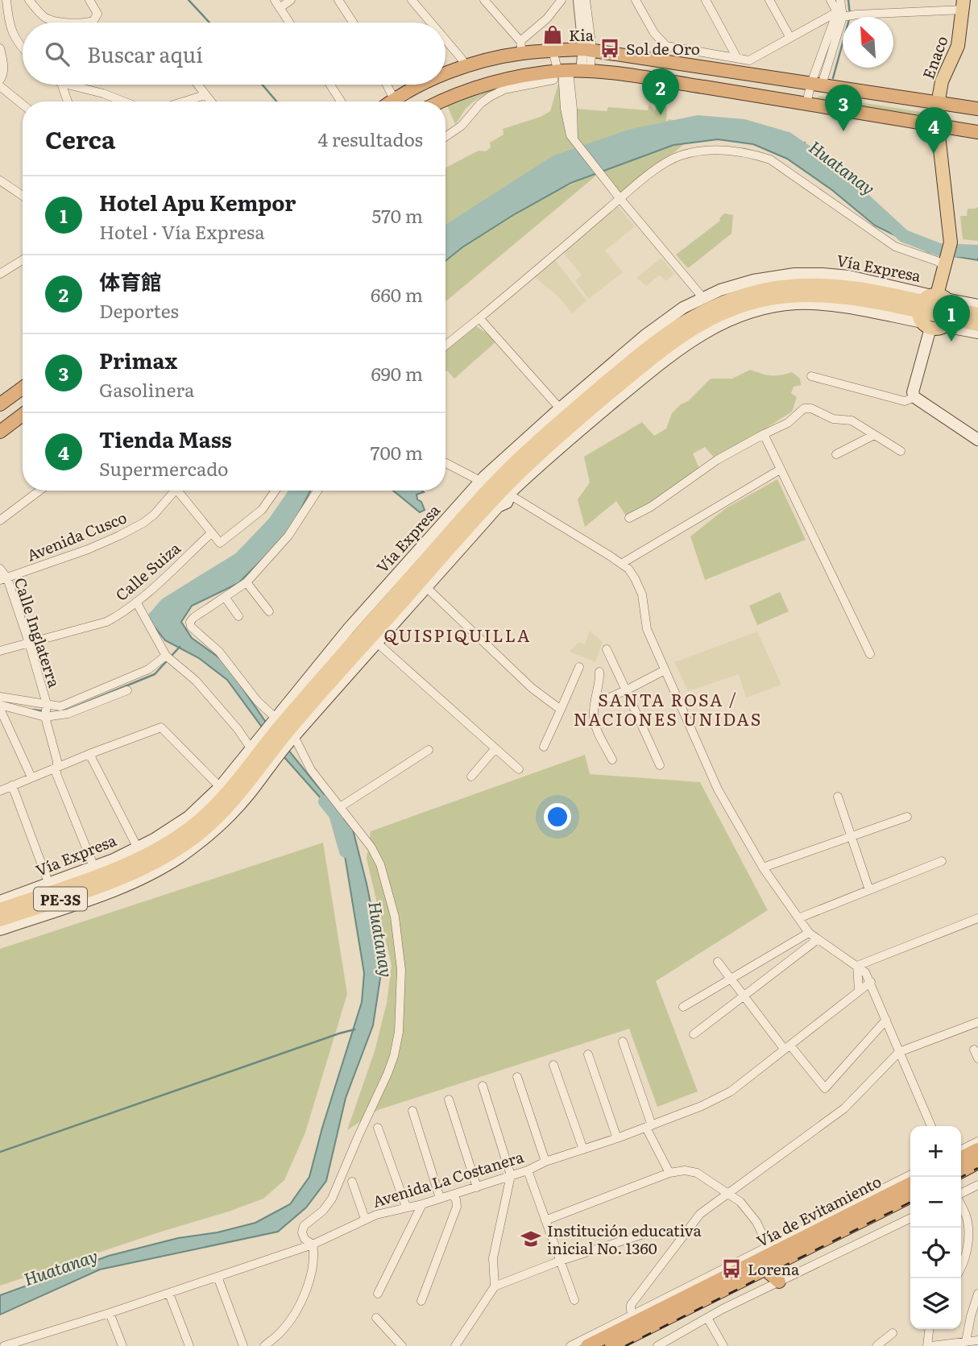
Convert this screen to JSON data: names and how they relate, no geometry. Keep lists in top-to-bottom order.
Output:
{
  "streets": {
    "highway": ["Vía de Evitamiento"],
    "main road": ["Enaco", "Vía Expresa", "PE-3S"],
    "street": [
      "Avenida Cusco",
      "Calle Suiza",
      "Calle Inglaterra",
      "Avenida La Costanera"
    ]
  },
  "crossings": [
    ["Enaco", "Vía Expresa"],
    ["Vía Expresa", "Calle Inglaterra"],
    ["Avenida Cusco", "Calle Inglaterra"],
    ["Calle Suiza", "Calle Inglaterra"]
  ],
  "districts": ["QUISPIQUILLA", "SANTA ROSA / NACIONES UNIDAS"],
  "water": ["Huatanay"],
  "places": {
    "shop": ["Kia"],
    "bus stop": ["Sol de Oro", "Lorena"],
    "school or university": ["Institución educativa inicial No. 1360"]
  },
  "north": "top left",
  "page": {
    "search": "Buscar aquí",
    "pins": [
      "2",
      "3",
      "4",
      "1"
    ],
    "heading": ["Cerca", "4 resultados"],
    "list": [
      {
        "mark": "1",
        "name": "Hotel Apu Kempor",
        "note": "Hotel · Vía Expresa",
        "value": "570 m"
      },
      {
        "mark": "2",
        "name": "体育館",
        "note": "Deportes",
        "value": "660 m"
      },
      {
        "mark": "3",
        "name": "Primax",
        "note": "Gasolinera",
        "value": "690 m"
      },
      {
        "mark": "4",
        "name": "Tienda Mass",
        "note": "Supermercado",
        "value": "700 m"
      }
    ],
    "map_buttons": ["+", "−"]
  }
}
